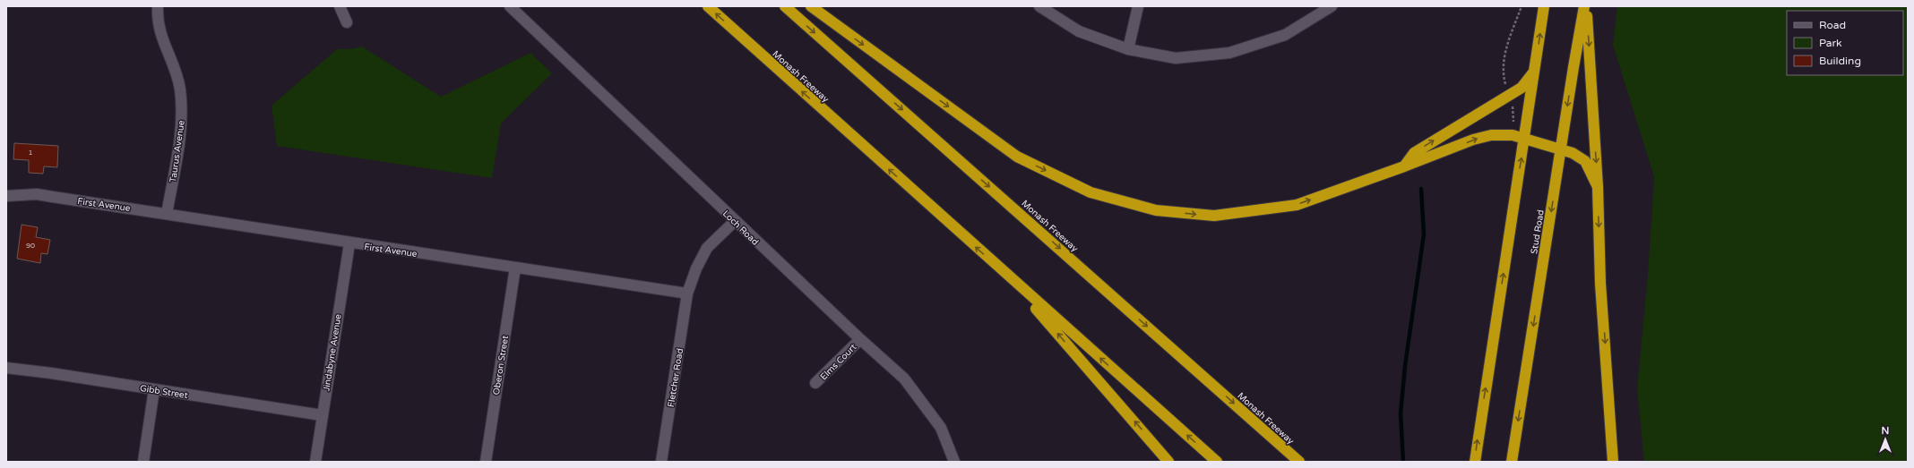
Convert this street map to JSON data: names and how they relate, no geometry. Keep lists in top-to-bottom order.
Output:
{
  "streets": {
    "highway": ["Monash Freeway", "Stud Road"],
    "street": [
      "Taurus Avenue",
      "First Avenue",
      "Loch Road",
      "Jindabyne Avenue",
      "Elms Court",
      "Oberon Street",
      "Fletcher Road",
      "Gibb Street"
    ]
  },
  "crossings": [
    ["Taurus Avenue", "First Avenue"],
    ["First Avenue", "Jindabyne Avenue"],
    ["First Avenue", "Oberon Street"],
    ["First Avenue", "Fletcher Road"],
    ["Loch Road", "Elms Court"],
    ["Jindabyne Avenue", "Gibb Street"]
  ],
  "house_numbers": ["1", "90"],
  "legend": ["Road", "Park", "Building"],
  "north": "top"
}
